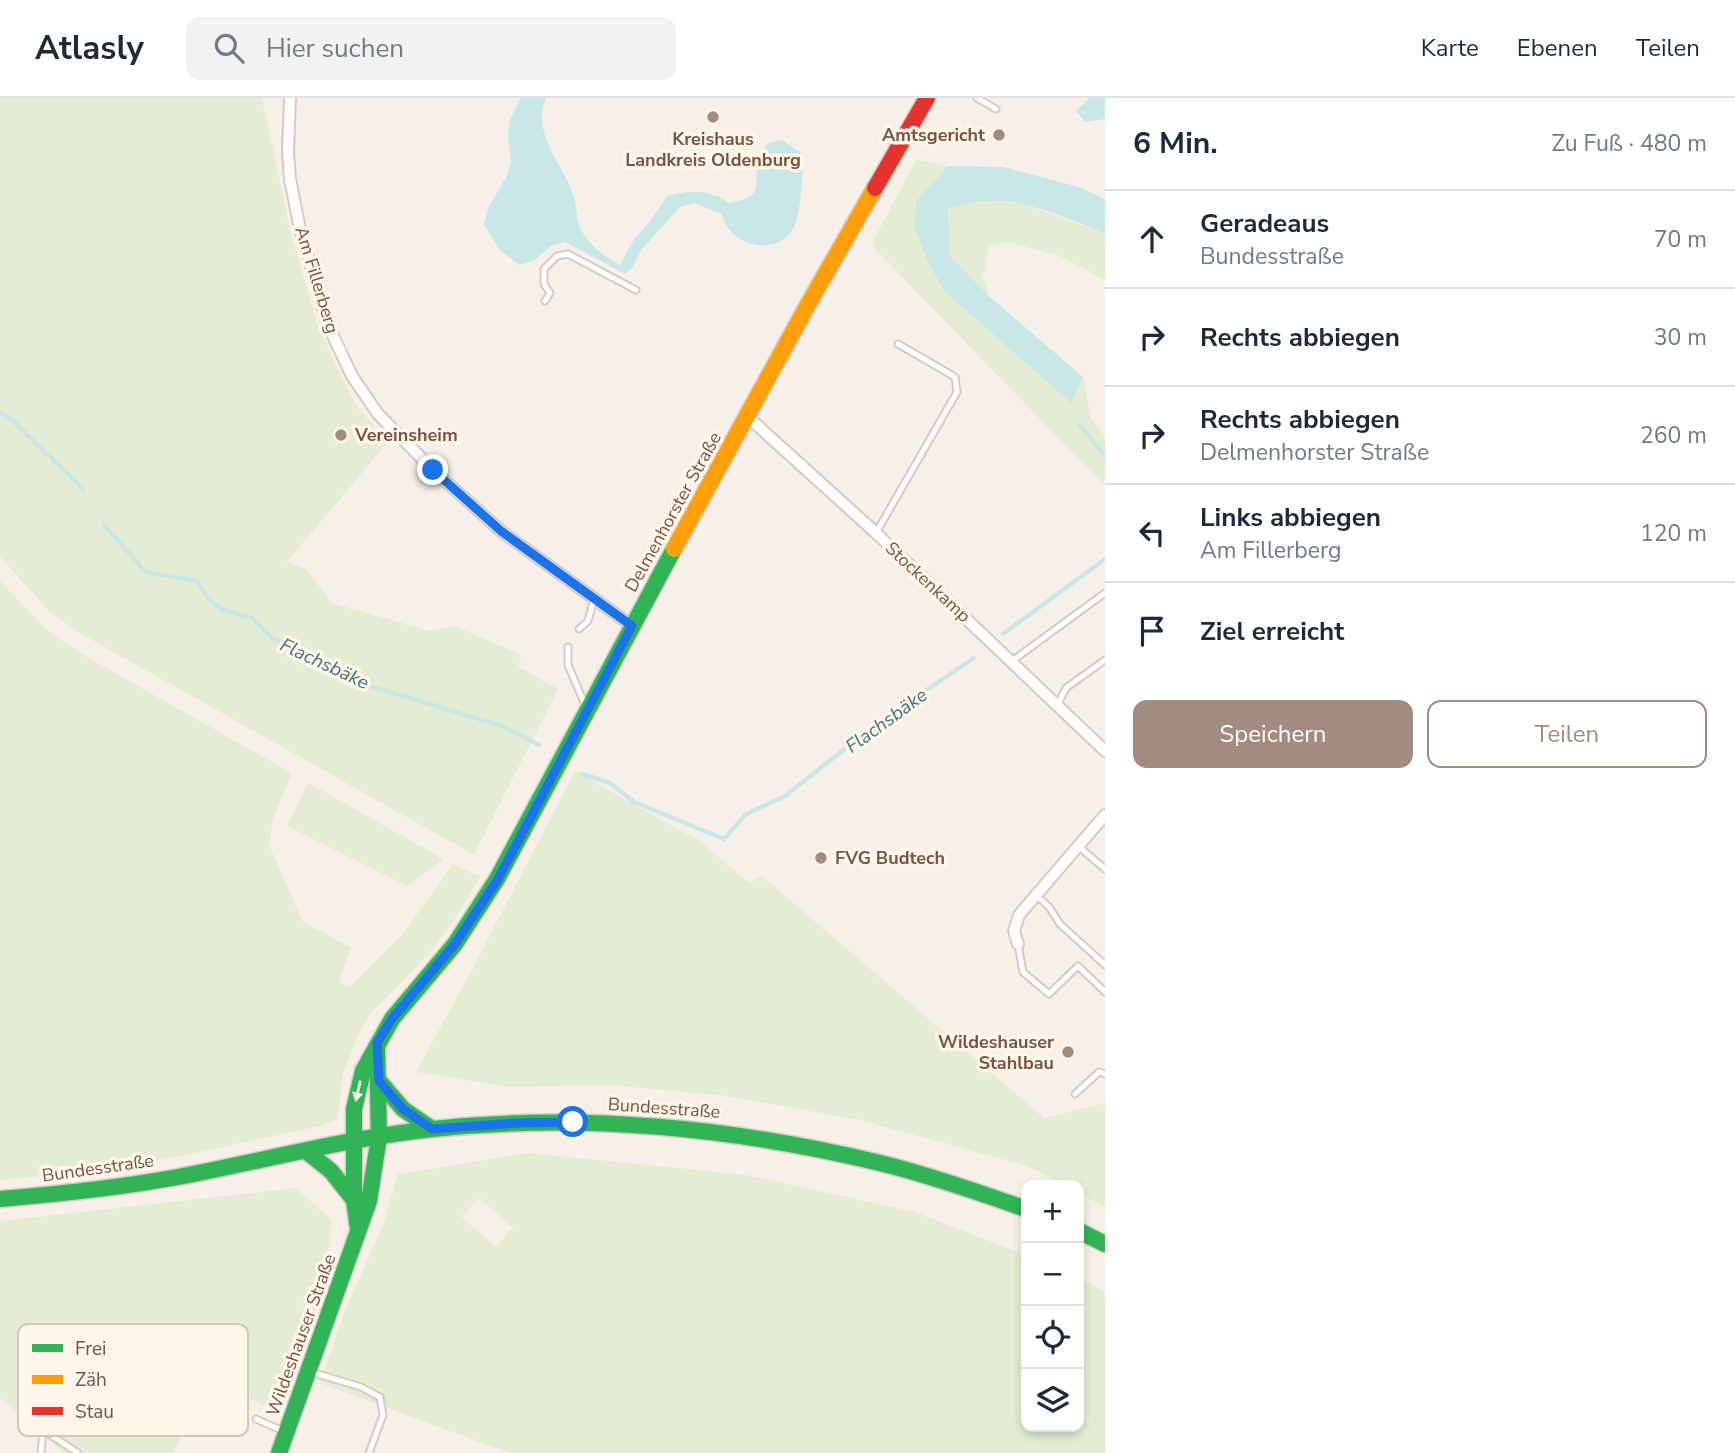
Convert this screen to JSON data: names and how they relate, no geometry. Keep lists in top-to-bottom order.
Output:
{
  "streets": {
    "main road": ["Delmenhorster Straße", "Bundesstraße", "Wildeshauser Straße"],
    "street": ["Am Fillerberg", "Stockenkamp"]
  },
  "crossings": [
    ["Am Fillerberg", "Delmenhorster Straße"],
    ["Delmenhorster Straße", "Stockenkamp"],
    ["Delmenhorster Straße", "Bundesstraße"],
    ["Delmenhorster Straße", "Wildeshauser Straße"],
    ["Bundesstraße", "Wildeshauser Straße"]
  ],
  "water": ["Flachsbäke"],
  "places": [
    "Kreishaus Landkreis Oldenburg",
    "Amtsgericht",
    "Vereinsheim",
    "FVG Budtech",
    "Wildeshauser Stahlbau"
  ],
  "legend": ["Frei", "Zäh", "Stau"],
  "page": {
    "header": "Atlasly",
    "search": "Hier suchen",
    "nav": ["Karte", "Ebenen", "Teilen"],
    "heading": ["6 Min.", "Zu Fuß · 480 m"],
    "list": [
      ["Geradeaus", "Bundesstraße", "70 m"],
      ["Rechts abbiegen", "30 m"],
      ["Rechts abbiegen", "Delmenhorster Straße", "260 m"],
      ["Links abbiegen", "Am Fillerberg", "120 m"],
      "Ziel erreicht"
    ],
    "buttons": ["Speichern", "Teilen"],
    "map_buttons": ["+", "−"]
  }
}
